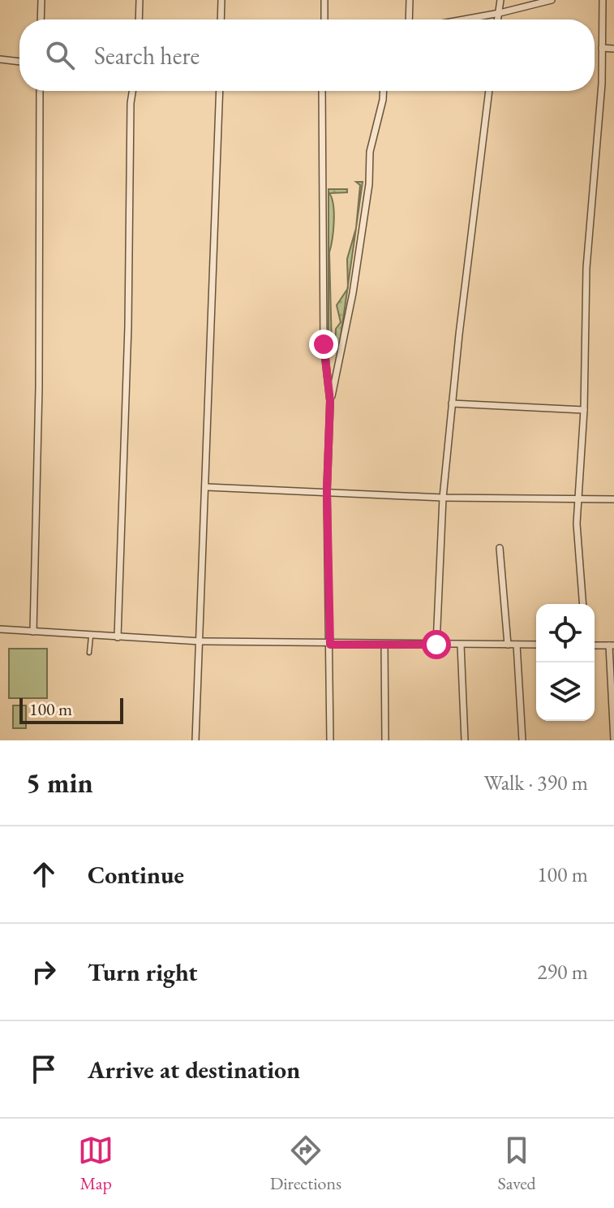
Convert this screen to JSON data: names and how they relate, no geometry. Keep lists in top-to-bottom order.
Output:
{
  "scale_bar": "100 m",
  "page": {
    "search": "Search here",
    "scale": "100 m",
    "heading": ["5 min", "Walk · 390 m"],
    "list": [
      ["Continue", "100 m"],
      ["Turn right", "290 m"],
      "Arrive at destination"
    ],
    "nav": ["Map", "Directions", "Saved"]
  }
}
